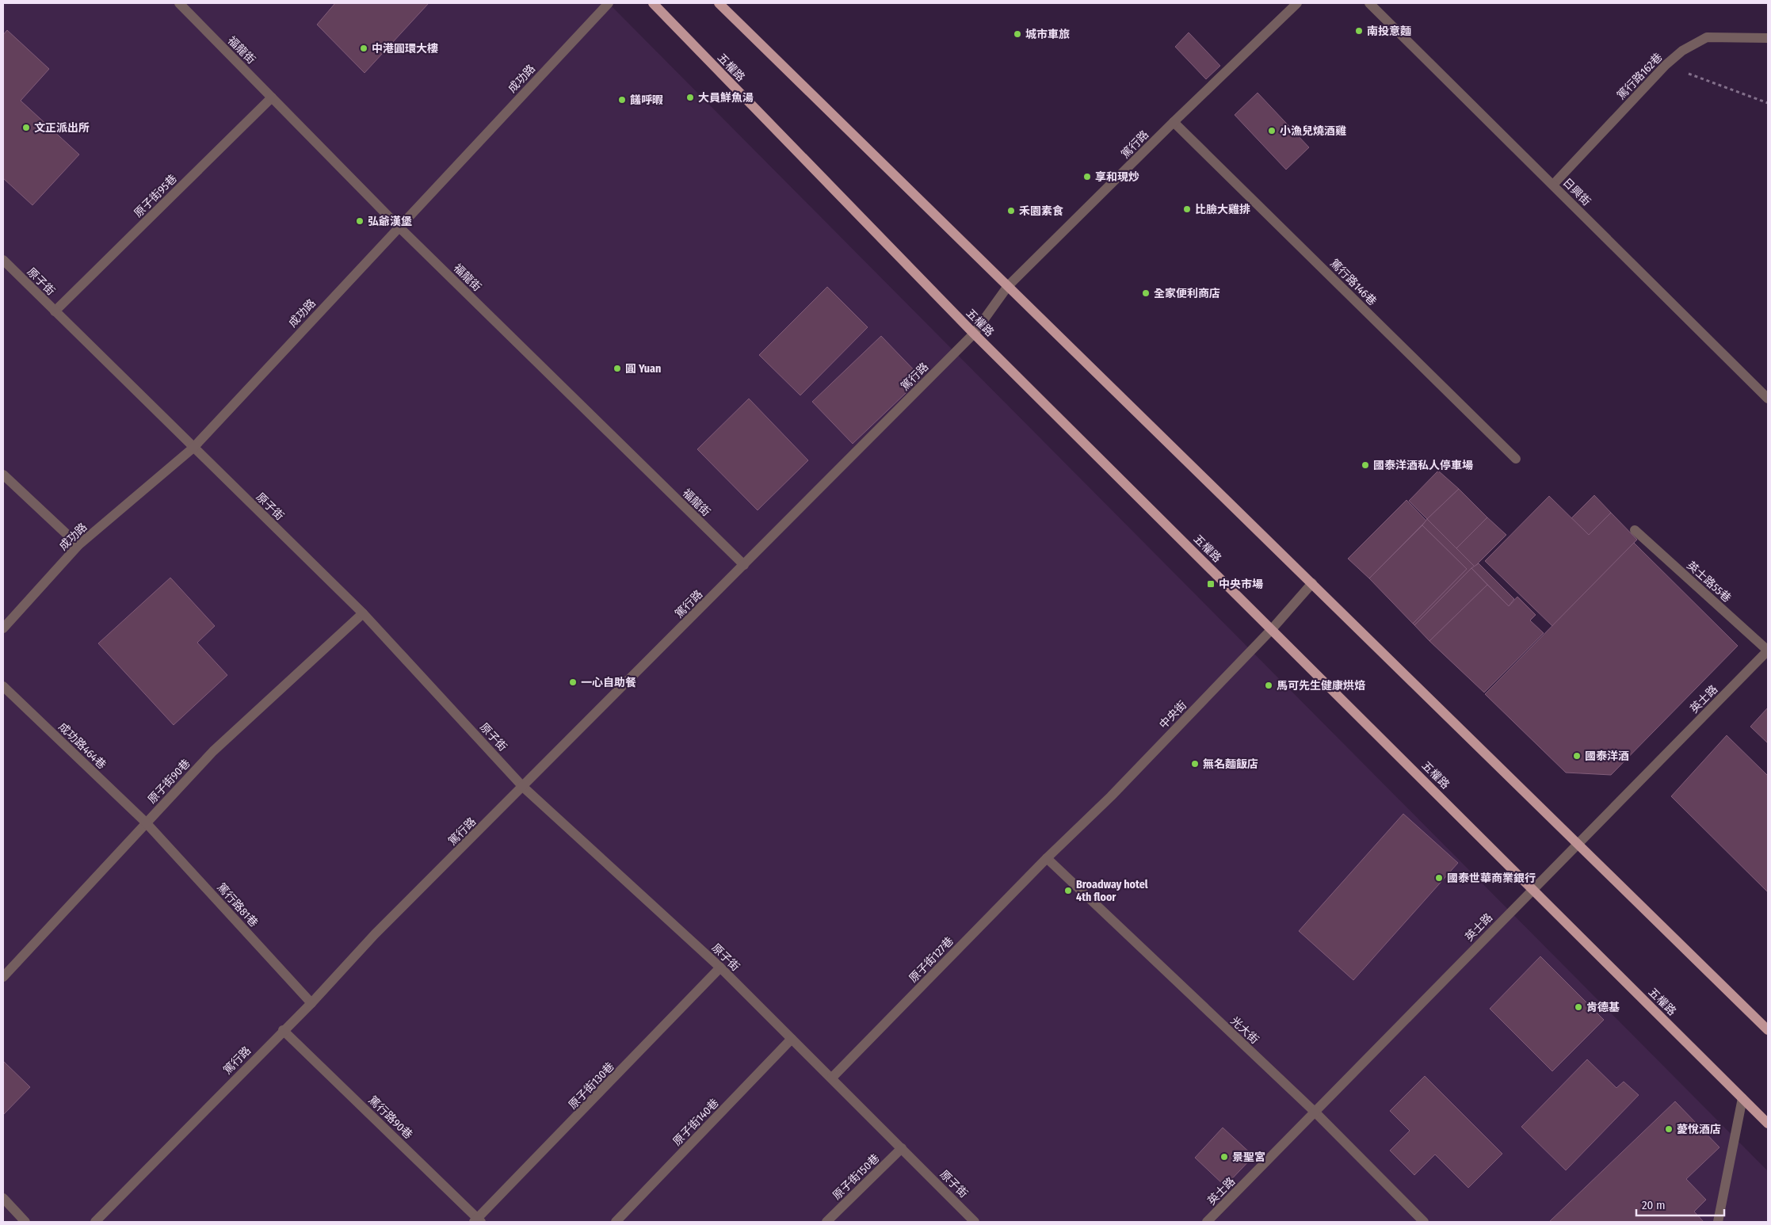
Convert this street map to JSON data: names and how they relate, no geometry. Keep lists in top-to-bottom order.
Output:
{
  "streets": {
    "main road": ["五權路"],
    "street": [
      "福龍街",
      "篤行路162巷",
      "成功路",
      "篤行路",
      "日興街",
      "原子街95巷",
      "原子街",
      "篤行路146巷",
      "英士路55巷",
      "英士路",
      "中央街",
      "成功路464巷",
      "原子街90巷",
      "篤行路81巷",
      "原子街127巷",
      "光大街",
      "原子街130巷",
      "篤行路90巷",
      "原子街140巷",
      "原子街150巷"
    ]
  },
  "crossings": [
    ["福龍街", "成功路"],
    ["福龍街", "篤行路"],
    ["福龍街", "原子街95巷"],
    ["五權路", "篤行路"],
    ["五權路", "英士路"],
    ["五權路", "中央街"],
    ["篤行路162巷", "日興街"],
    ["成功路", "原子街"],
    ["篤行路", "原子街"],
    ["篤行路", "篤行路146巷"],
    ["篤行路", "篤行路81巷"],
    ["篤行路", "篤行路90巷"],
    ["原子街95巷", "原子街"],
    ["原子街", "原子街90巷"],
    ["原子街", "原子街127巷"],
    ["原子街", "原子街130巷"],
    ["原子街", "原子街140巷"],
    ["原子街", "原子街150巷"],
    ["英士路55巷", "英士路"],
    ["英士路", "光大街"],
    ["中央街", "原子街127巷"],
    ["中央街", "光大街"],
    ["成功路464巷", "原子街90巷"],
    ["成功路464巷", "篤行路81巷"],
    ["原子街90巷", "篤行路81巷"],
    ["原子街127巷", "光大街"],
    ["原子街130巷", "篤行路90巷"]
  ],
  "places": {
    "other": [
      "南投意麵",
      "城市車旅",
      "中港圓環大樓",
      "大員鮮魚湯",
      "饈呼暇",
      "文正派出所",
      "小漁兒燒酒雞",
      "享和現炒",
      "比臉大雞排",
      "禾園素食",
      "弘爺漢堡",
      "全家便利商店",
      "圓 Yuan",
      "國泰洋酒私人停車場",
      "一心自助餐",
      "馬可先生健康烘焙",
      "國泰洋酒",
      "無名麵飯店",
      "國泰世華商業銀行",
      "Broadway hotel 4th floor",
      "肯德基",
      "薆悅酒店",
      "景聖宮"
    ],
    "transit": ["中央市場"]
  },
  "scale_bar": "20 m"
}
